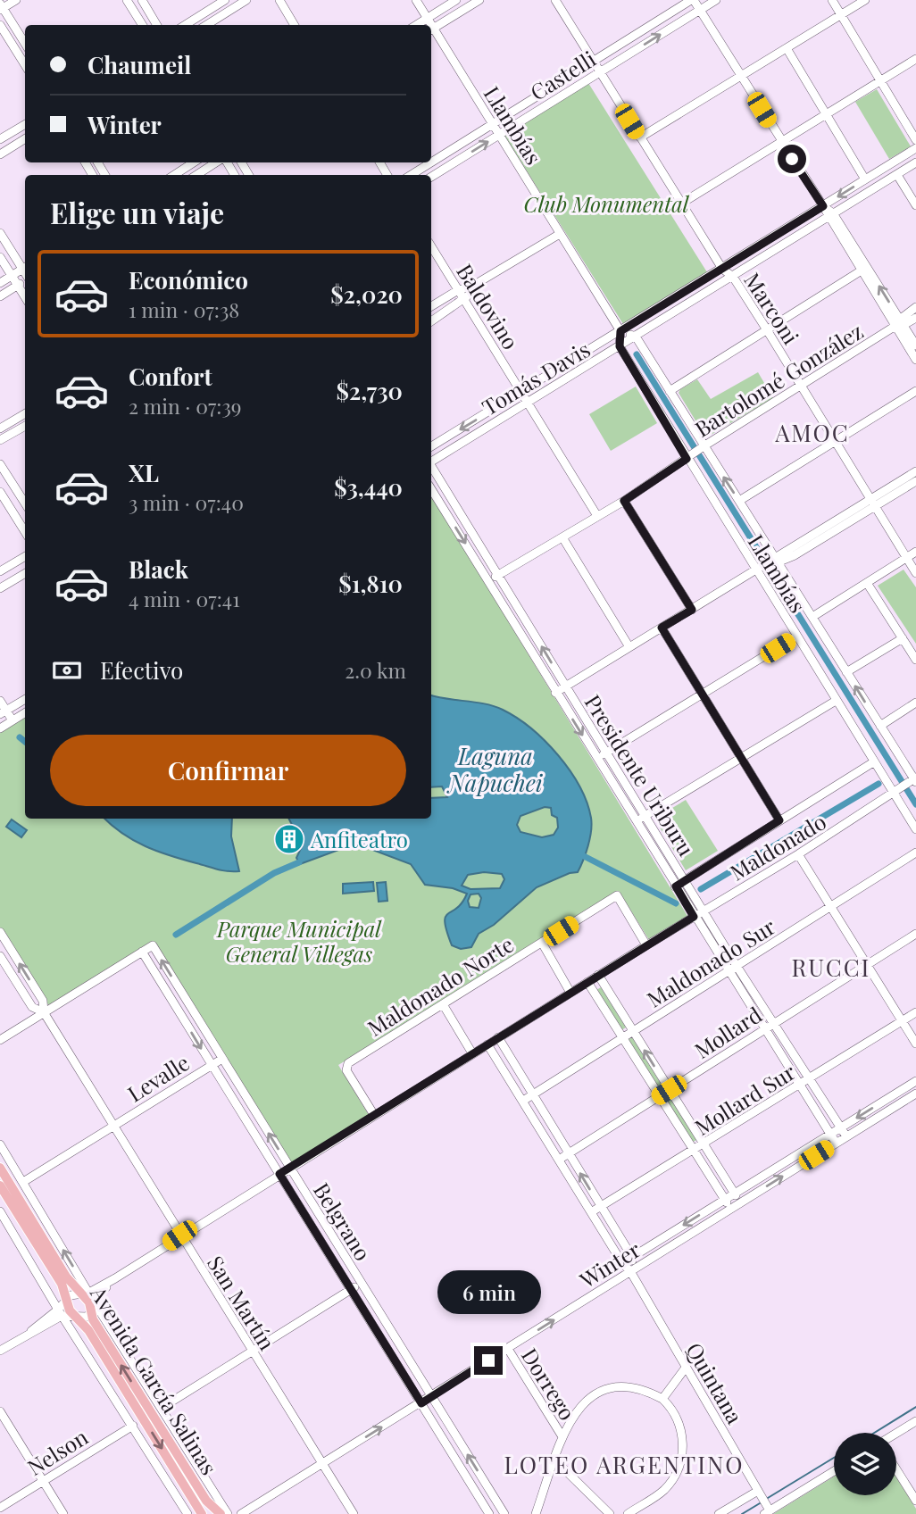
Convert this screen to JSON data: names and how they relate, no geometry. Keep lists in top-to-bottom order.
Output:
{
  "streets": {
    "main road": ["Avenida García Salinas"],
    "street": [
      "Castelli",
      "Llambías",
      "Baldovino",
      "Marconi",
      "Tomás Davis",
      "Bartolomé González",
      "Presidente Uriburu",
      "Maldonado",
      "Maldonado Sur",
      "Maldonado Norte",
      "Mollard",
      "Levalle",
      "Mollard Sur",
      "Belgrano",
      "Winter",
      "San Martín",
      "Quintana",
      "Dorrego",
      "Nelson"
    ]
  },
  "crossings": [
    ["Castelli", "Llambías"],
    ["Castelli", "Marconi"],
    ["Llambías", "Tomás Davis"],
    ["Llambías", "Bartolomé González"],
    ["Llambías", "Maldonado"],
    ["Baldovino", "Tomás Davis"],
    ["Baldovino", "Bartolomé González"],
    ["Marconi", "Tomás Davis"],
    ["Marconi", "Bartolomé González"],
    ["Bartolomé González", "Presidente Uriburu"],
    ["Presidente Uriburu", "Maldonado"],
    ["Presidente Uriburu", "Maldonado Sur"],
    ["Presidente Uriburu", "Mollard"],
    ["Presidente Uriburu", "Mollard Sur"],
    ["Presidente Uriburu", "Winter"],
    ["Maldonado", "Maldonado Norte"],
    ["Maldonado", "Belgrano"],
    ["Maldonado", "San Martín"],
    ["Maldonado", "Quintana"],
    ["Maldonado Sur", "Quintana"],
    ["Mollard", "Quintana"],
    ["Levalle", "Belgrano"],
    ["Levalle", "San Martín"],
    ["Mollard Sur", "Quintana"],
    ["Belgrano", "Winter"],
    ["Winter", "San Martín"],
    ["Winter", "Quintana"],
    ["Winter", "Dorrego"]
  ],
  "districts": ["AMOC", "RUCCI", "LOTEO ARGENTINO"],
  "water": ["Laguna Napuchei"],
  "parks": ["Club Monumental", "Parque Municipal General Villegas"],
  "places": {
    "building": ["Anfiteatro"]
  },
  "page": {
    "banner": ["Chaumeil", "Winter"],
    "heading": "Elige un viaje",
    "list": [
      {
        "name": "Económico",
        "note": "1 min · 07:38",
        "value": "$2,020"
      },
      {
        "name": "Confort",
        "note": "2 min · 07:39",
        "value": "$2,730"
      },
      {
        "name": "XL",
        "note": "3 min · 07:40",
        "value": "$3,440"
      },
      {
        "name": "Black",
        "note": "4 min · 07:41",
        "value": "$1,810"
      }
    ],
    "pay": ["Efectivo", "2.0 km"],
    "buttons": "Confirmar",
    "bubble": "6 min"
  }
}
